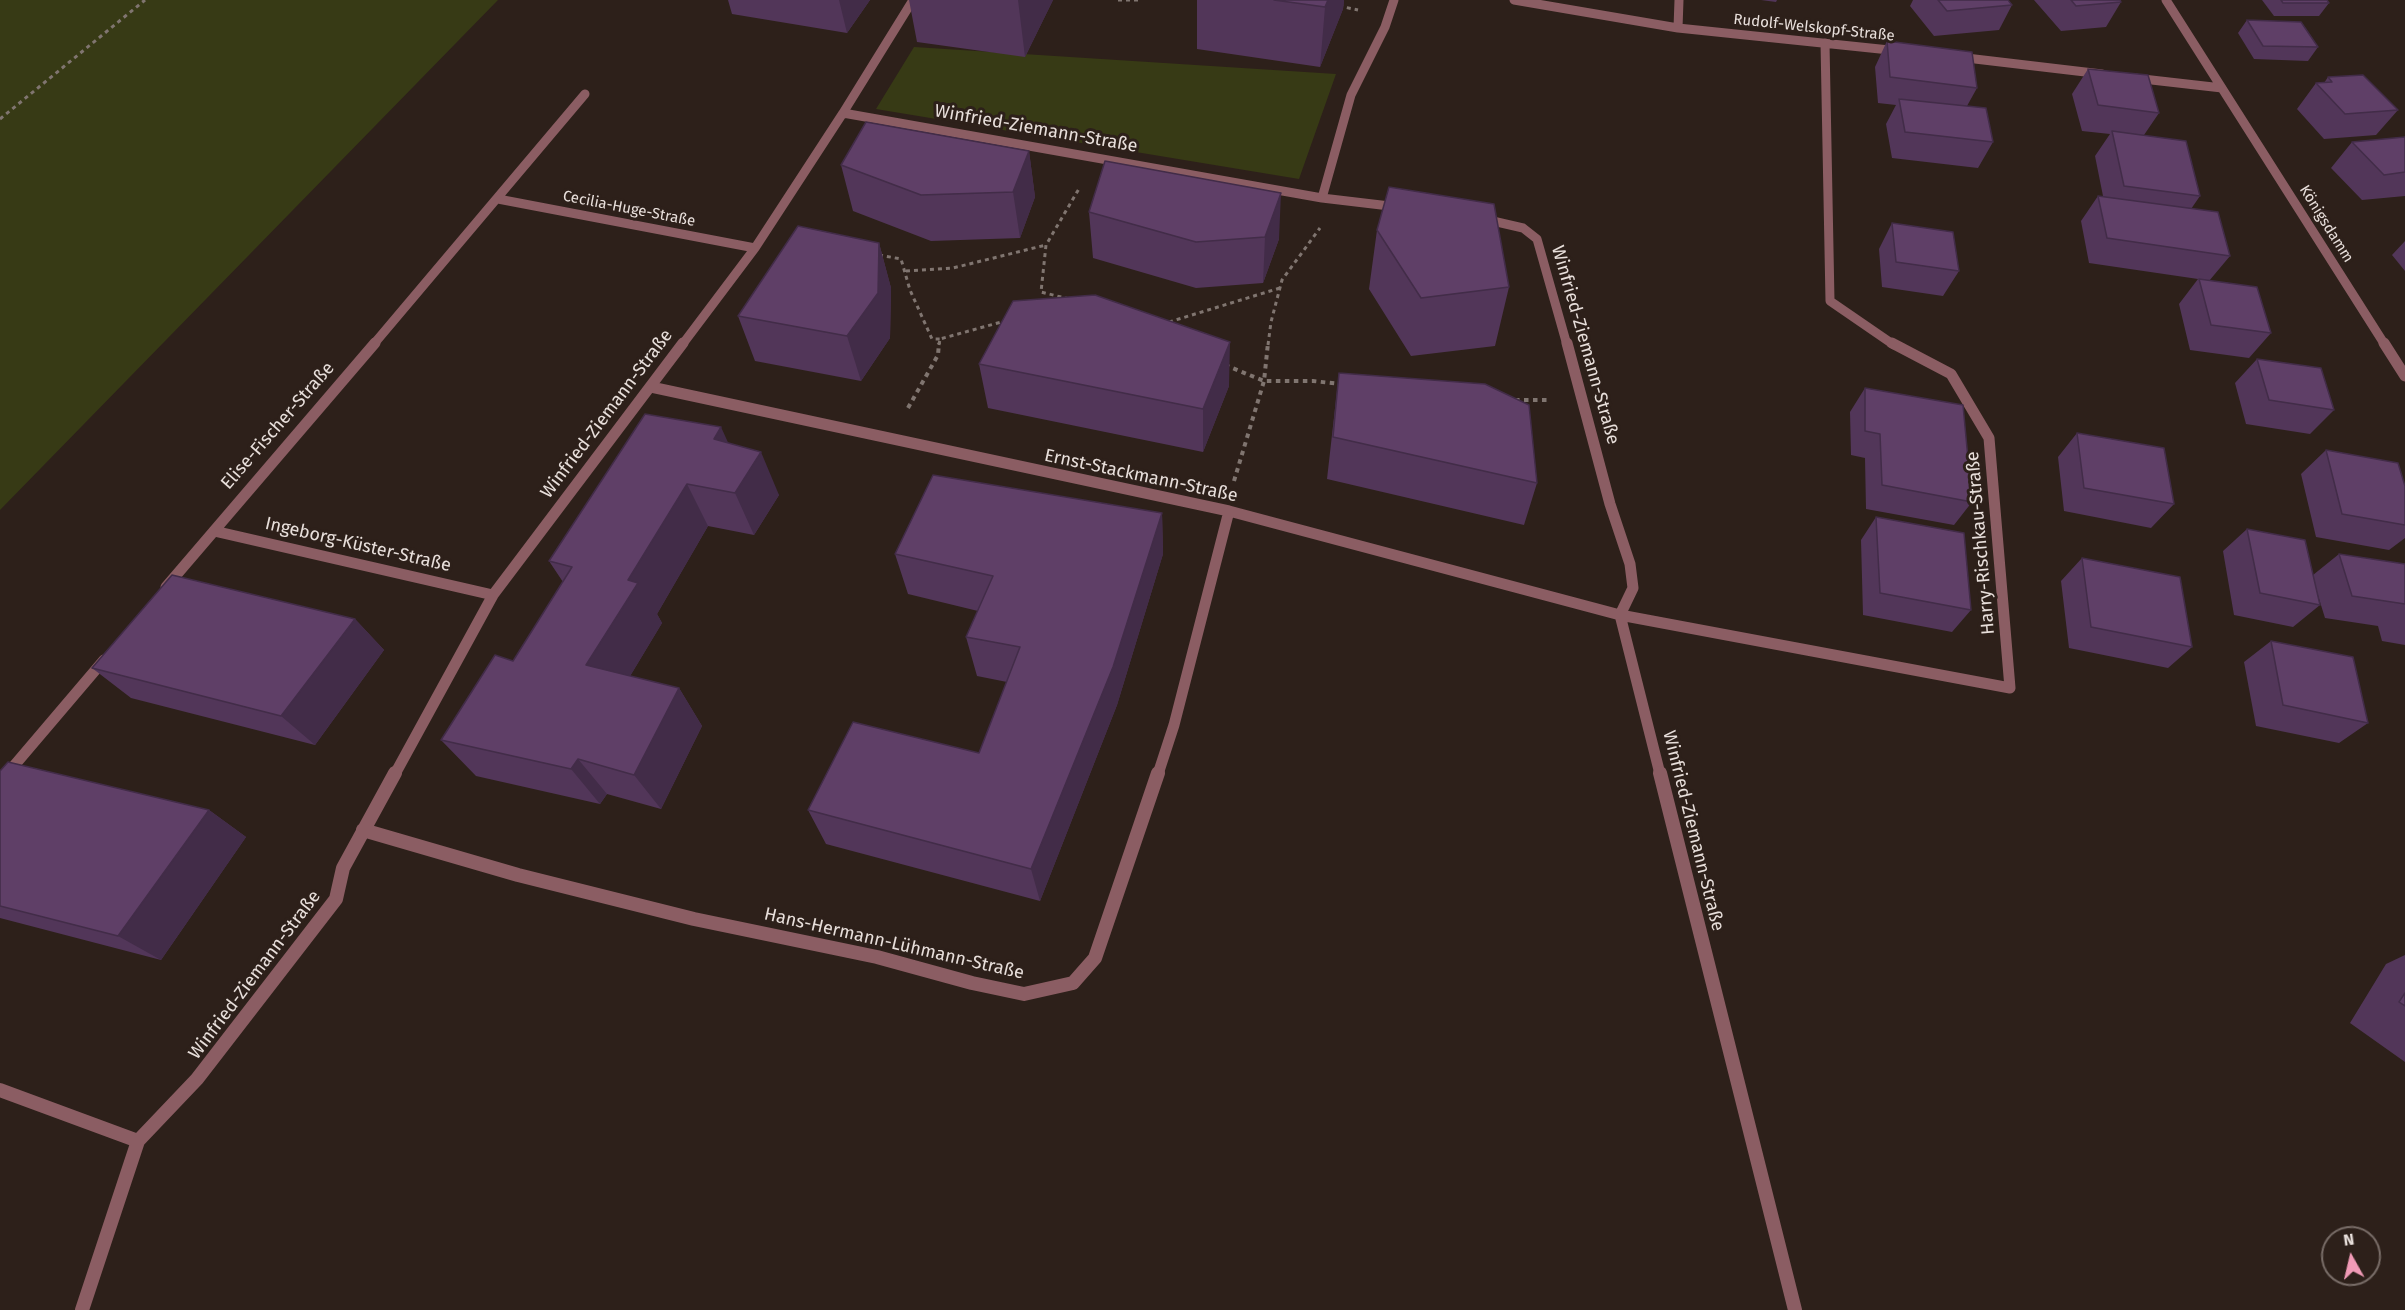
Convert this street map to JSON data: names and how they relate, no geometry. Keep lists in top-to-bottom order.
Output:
{
  "streets": {
    "street": [
      "Rudolf-Welskopf-Straße",
      "Winfried-Ziemann-Straße",
      "Cecilia-Huge-Straße",
      "Königsdamm",
      "Elise-Fischer-Straße",
      "Ernst-Stackmann-Straße",
      "Harry-Rischkau-Straße",
      "Ingeborg-Küster-Straße",
      "Hans-Hermann-Lühmann-Straße"
    ]
  },
  "crossings": [
    ["Rudolf-Welskopf-Straße", "Harry-Rischkau-Straße"],
    ["Winfried-Ziemann-Straße", "Cecilia-Huge-Straße"],
    ["Winfried-Ziemann-Straße", "Ernst-Stackmann-Straße"],
    ["Winfried-Ziemann-Straße", "Harry-Rischkau-Straße"],
    ["Winfried-Ziemann-Straße", "Ingeborg-Küster-Straße"],
    ["Winfried-Ziemann-Straße", "Hans-Hermann-Lühmann-Straße"],
    ["Cecilia-Huge-Straße", "Elise-Fischer-Straße"],
    ["Elise-Fischer-Straße", "Ingeborg-Küster-Straße"],
    ["Ernst-Stackmann-Straße", "Harry-Rischkau-Straße"],
    ["Ernst-Stackmann-Straße", "Hans-Hermann-Lühmann-Straße"]
  ],
  "north": "top"
}
